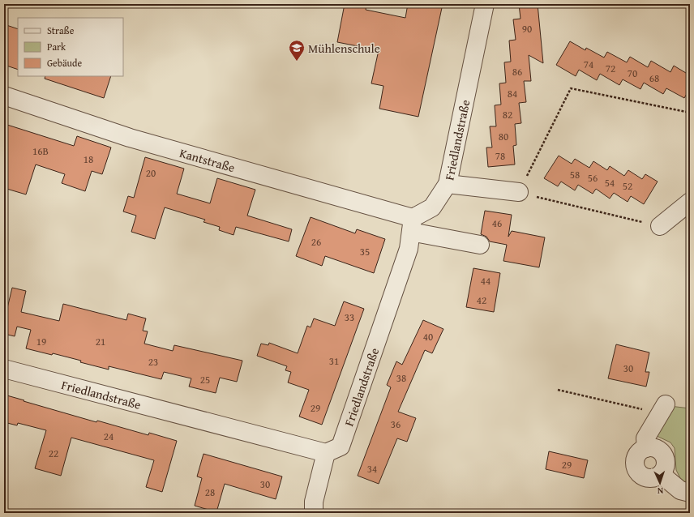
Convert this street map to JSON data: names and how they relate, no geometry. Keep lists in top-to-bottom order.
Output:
{
  "streets": {
    "street": ["Friedlandstraße", "Kantstraße"]
  },
  "crossings": [
    ["Friedlandstraße", "Kantstraße"]
  ],
  "places": {
    "school or university": ["Mühlenschule"]
  },
  "house_numbers": [
    "90",
    "74",
    "72",
    "86",
    "70",
    "68",
    "84",
    "82",
    "80",
    "16B",
    "78",
    "18",
    "20",
    "58",
    "56",
    "54",
    "52",
    "46",
    "26",
    "35",
    "44",
    "42",
    "33",
    "40",
    "19",
    "21",
    "31",
    "23",
    "30",
    "38",
    "25",
    "29",
    "36",
    "24",
    "22",
    "29",
    "34",
    "30",
    "28"
  ],
  "legend": ["Straße", "Park", "Gebäude"],
  "north": "bottom"
}
